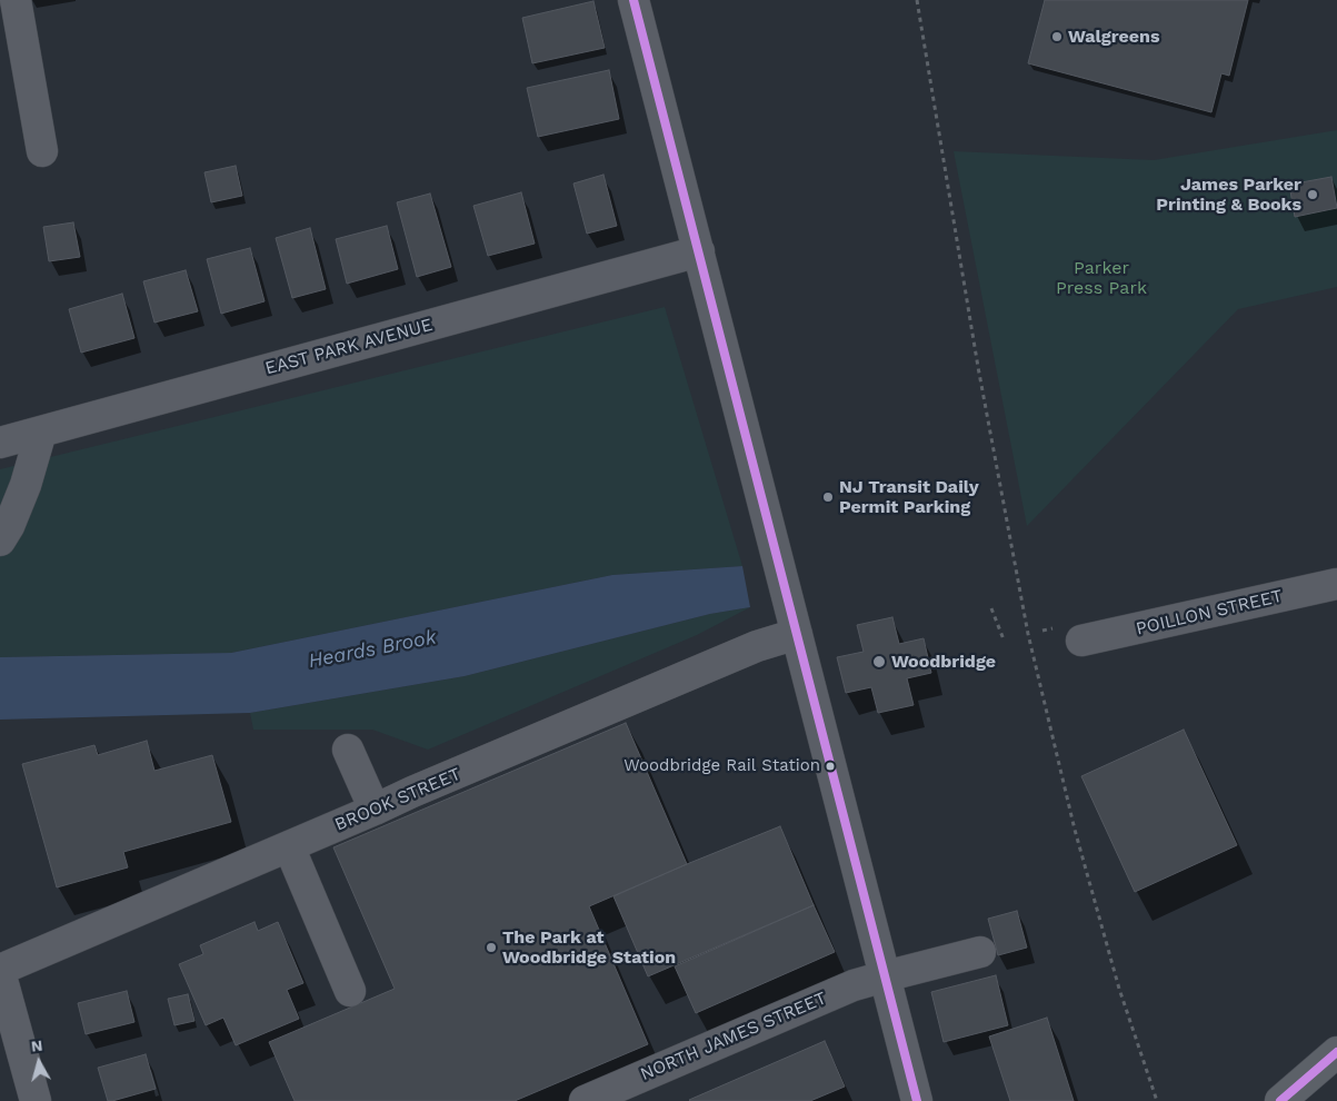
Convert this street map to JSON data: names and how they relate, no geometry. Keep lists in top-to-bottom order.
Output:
{
  "streets": {
    "street": [
      "EAST PARK AVENUE",
      "POILLON STREET",
      "BROOK STREET",
      "NORTH JAMES STREET"
    ]
  },
  "water": ["Heards Brook"],
  "parks": ["Parker Press Park"],
  "places": [
    "Walgreens",
    "James Parker Printing & Books",
    "NJ Transit Daily Permit Parking",
    "Woodbridge",
    "Woodbridge Rail Station",
    "The Park at Woodbridge Station"
  ],
  "north": "top"
}
